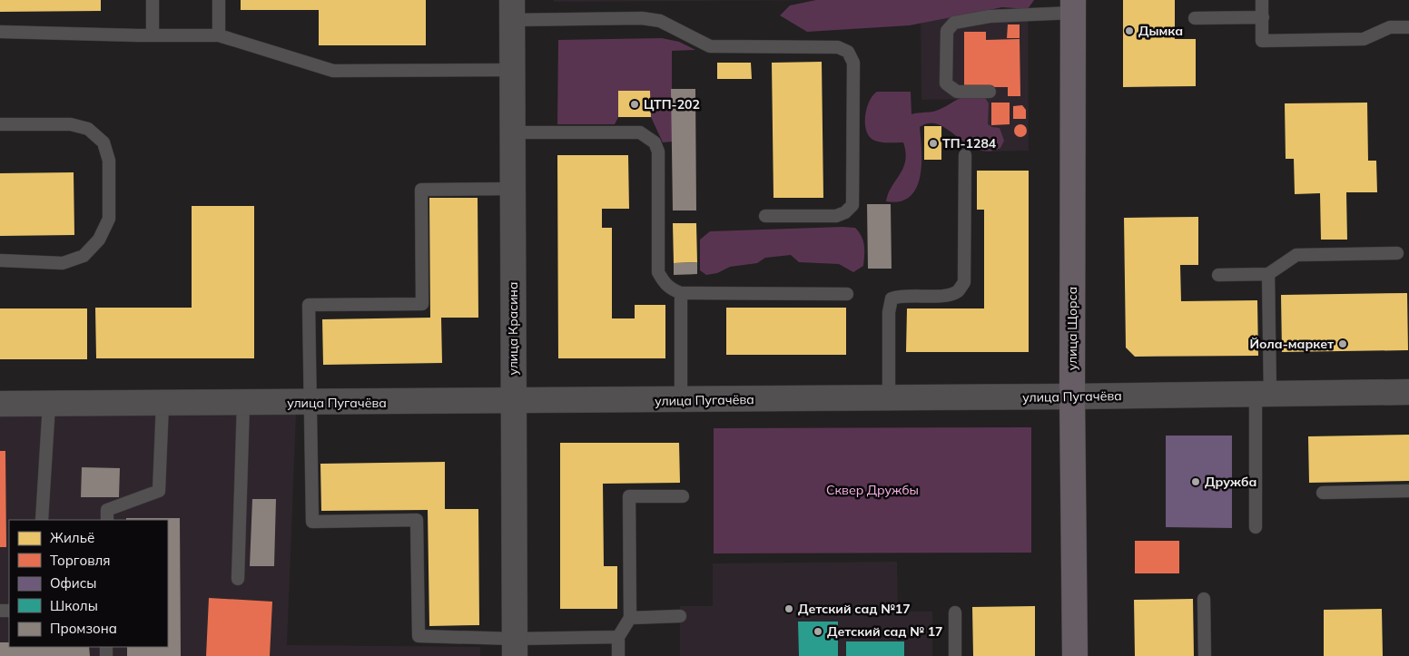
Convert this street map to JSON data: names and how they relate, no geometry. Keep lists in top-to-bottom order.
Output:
{
  "streets": {
    "main road": ["улица Щорса"],
    "street": ["улица Красина", "улица Пугачёва"]
  },
  "crossings": [
    ["улица Красина", "улица Пугачёва"],
    ["улица Щорса", "улица Пугачёва"]
  ],
  "parks": ["Сквер Дружбы"],
  "places": [
    "Дымка",
    "ЦТП-202",
    "ТП-1284",
    "Йола-маркет",
    "Дружба",
    "Детский сад №17",
    "Детский сад № 17"
  ],
  "legend": [
    "Жильё",
    "Торговля",
    "Офисы",
    "Школы",
    "Промзона"
  ]
}
